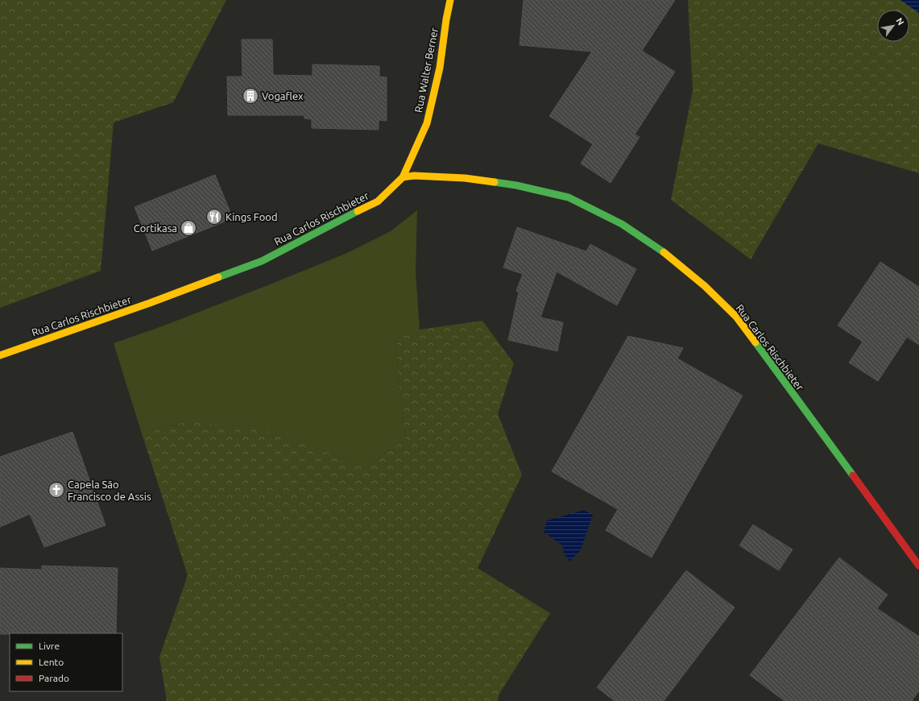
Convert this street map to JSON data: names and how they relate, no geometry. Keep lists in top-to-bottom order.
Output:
{
  "streets": {
    "street": ["Rua Walter Berner", "Rua Carlos Rischbieter"]
  },
  "crossings": [
    ["Rua Walter Berner", "Rua Carlos Rischbieter"]
  ],
  "places": {
    "building": ["Vogaflex"],
    "restaurant": ["Kings Food"],
    "shop": ["Cortikasa"],
    "church": ["Capela São Francisco de Assis"]
  },
  "legend": ["Livre", "Lento", "Parado"],
  "north": "top right"
}
